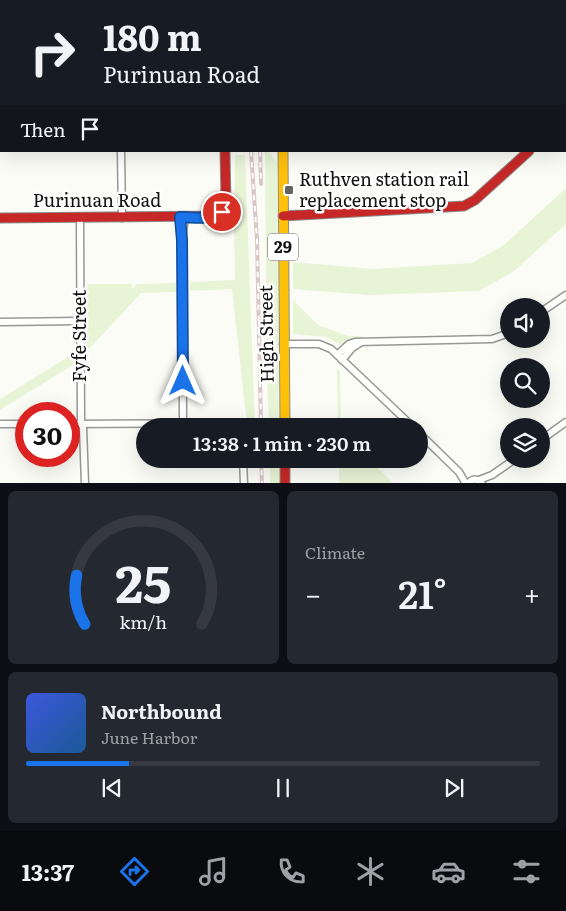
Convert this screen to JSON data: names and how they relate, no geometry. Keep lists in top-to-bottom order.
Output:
{
  "streets": {
    "street": [
      "Purinuan Road",
      "29",
      "High Street",
      "Fyfe Street"
    ]
  },
  "crossings": [
    ["Purinuan Road", "Fyfe Street"]
  ],
  "places": {
    "transit": ["Ruthven station rail replacement stop"]
  },
  "page": {
    "turn": ["180 m", "Purinuan Road"],
    "then": "Then",
    "limit": "30",
    "trip": "13:38 · 1 min · 230 m",
    "tile": "Climate",
    "heat": ["−", "21°", "+"],
    "song": ["Northbound", "June Harbor"],
    "tabs": "13:37",
    "gauge": ["25", "km/h"]
  }
}
